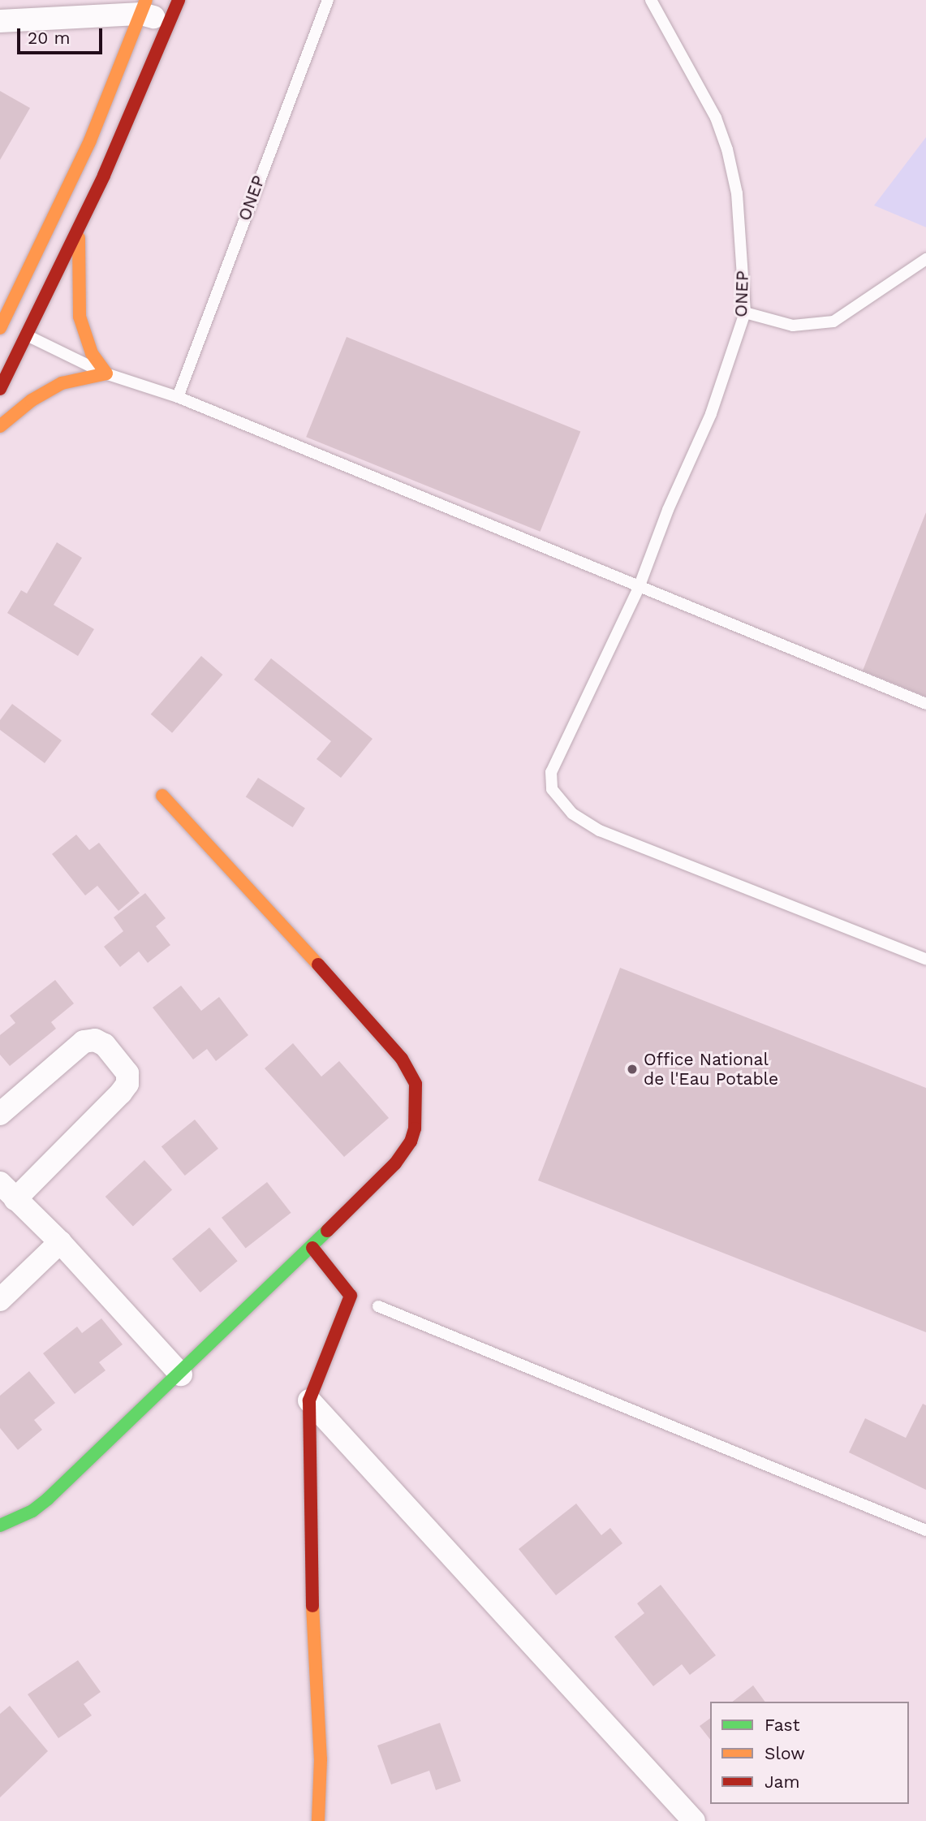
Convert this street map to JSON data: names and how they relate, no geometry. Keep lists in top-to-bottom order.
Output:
{
  "streets": {
    "lane": ["ONEP"]
  },
  "places": ["Office National de l'Eau Potable"],
  "legend": ["Fast", "Slow", "Jam"],
  "scale_bar": "20 m"
}
